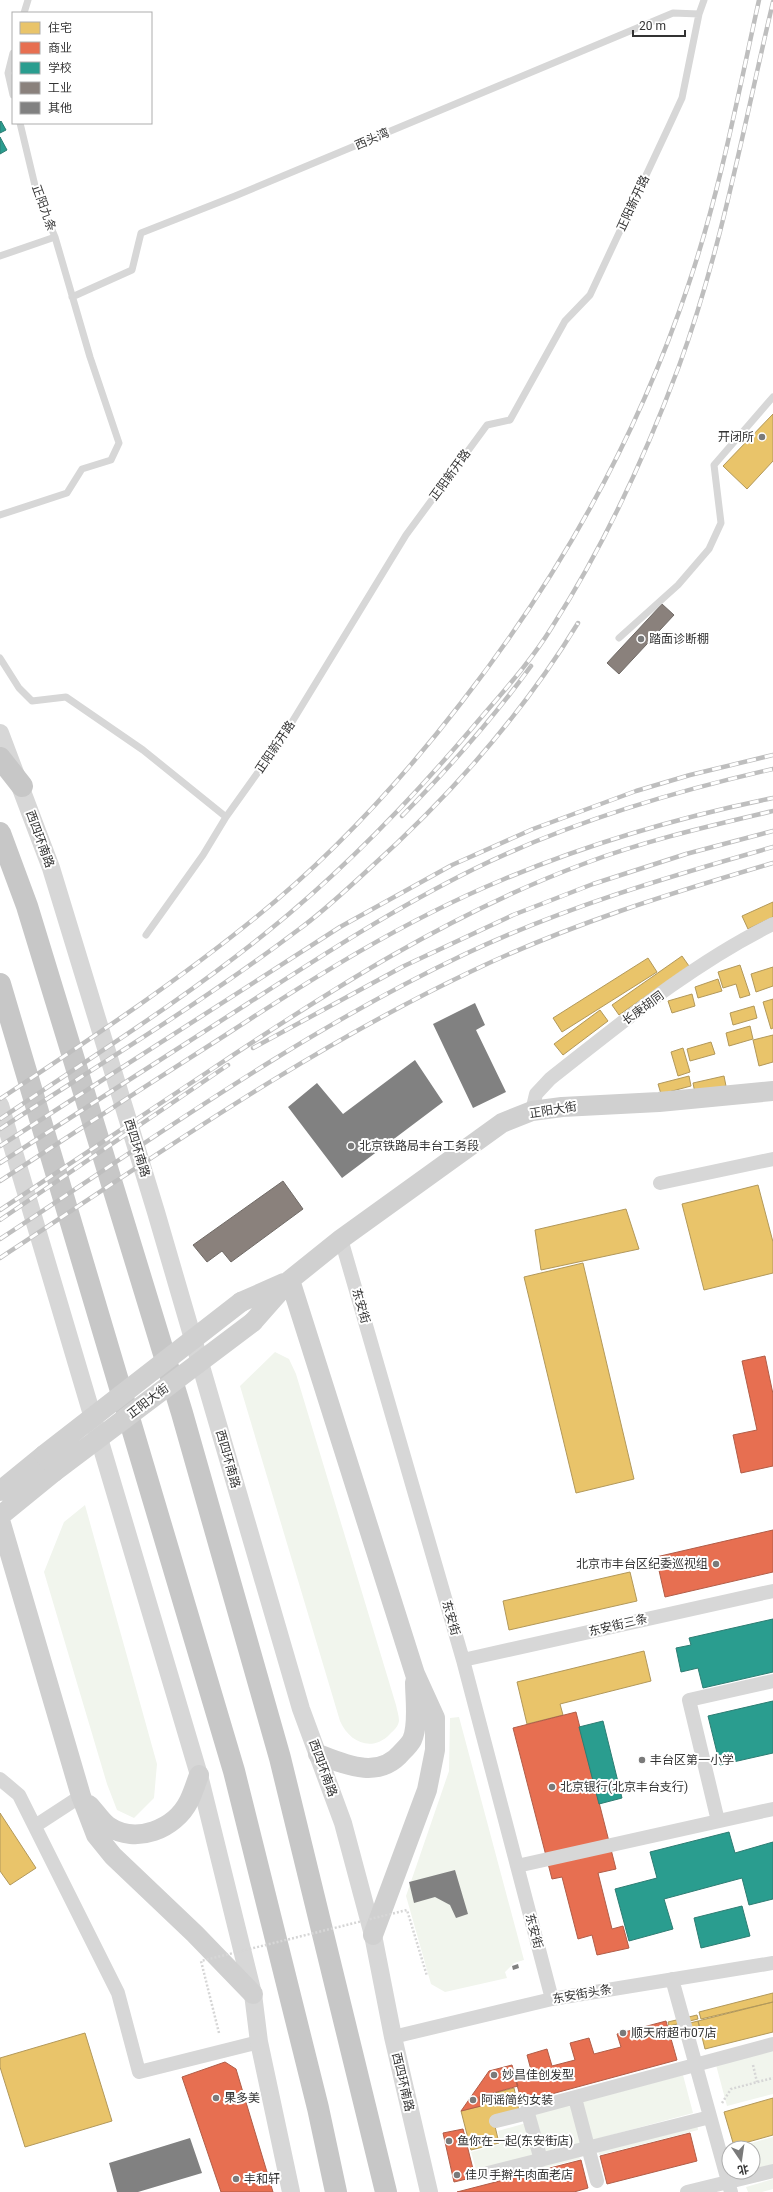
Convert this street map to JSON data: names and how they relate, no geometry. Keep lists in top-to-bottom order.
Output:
{
  "streets": {
    "main road": ["正阳大街"],
    "street": [
      "西四环南路",
      "长庚胡同",
      "东安街",
      "东安街三条",
      "东安街头条"
    ],
    "lane": ["西头湾", "正阳新开路", "正阳九条"]
  },
  "crossings": [
    ["西头湾", "正阳新开路"],
    ["西四环南路", "东安街头条"],
    ["长庚胡同", "正阳大街"],
    ["正阳大街", "东安街"],
    ["东安街", "东安街三条"],
    ["东安街", "东安街头条"]
  ],
  "places": [
    "开闭所",
    "踏面诊断棚",
    "北京铁路局丰台工务段",
    "北京市丰台区纪委巡视组",
    "丰台区第一小学",
    "北京银行(北京丰台支行)",
    "顺天府超市07店",
    "妙昌佳创发型",
    "果多美",
    "阿谣简约女装",
    "鱼你在一起(东安街店)",
    "佳贝手擀牛肉面老店",
    "丰和轩"
  ],
  "legend": [
    "住宅",
    "商业",
    "学校",
    "工业",
    "其他"
  ],
  "scale_bar": "20 m",
  "north": "bottom"
}
